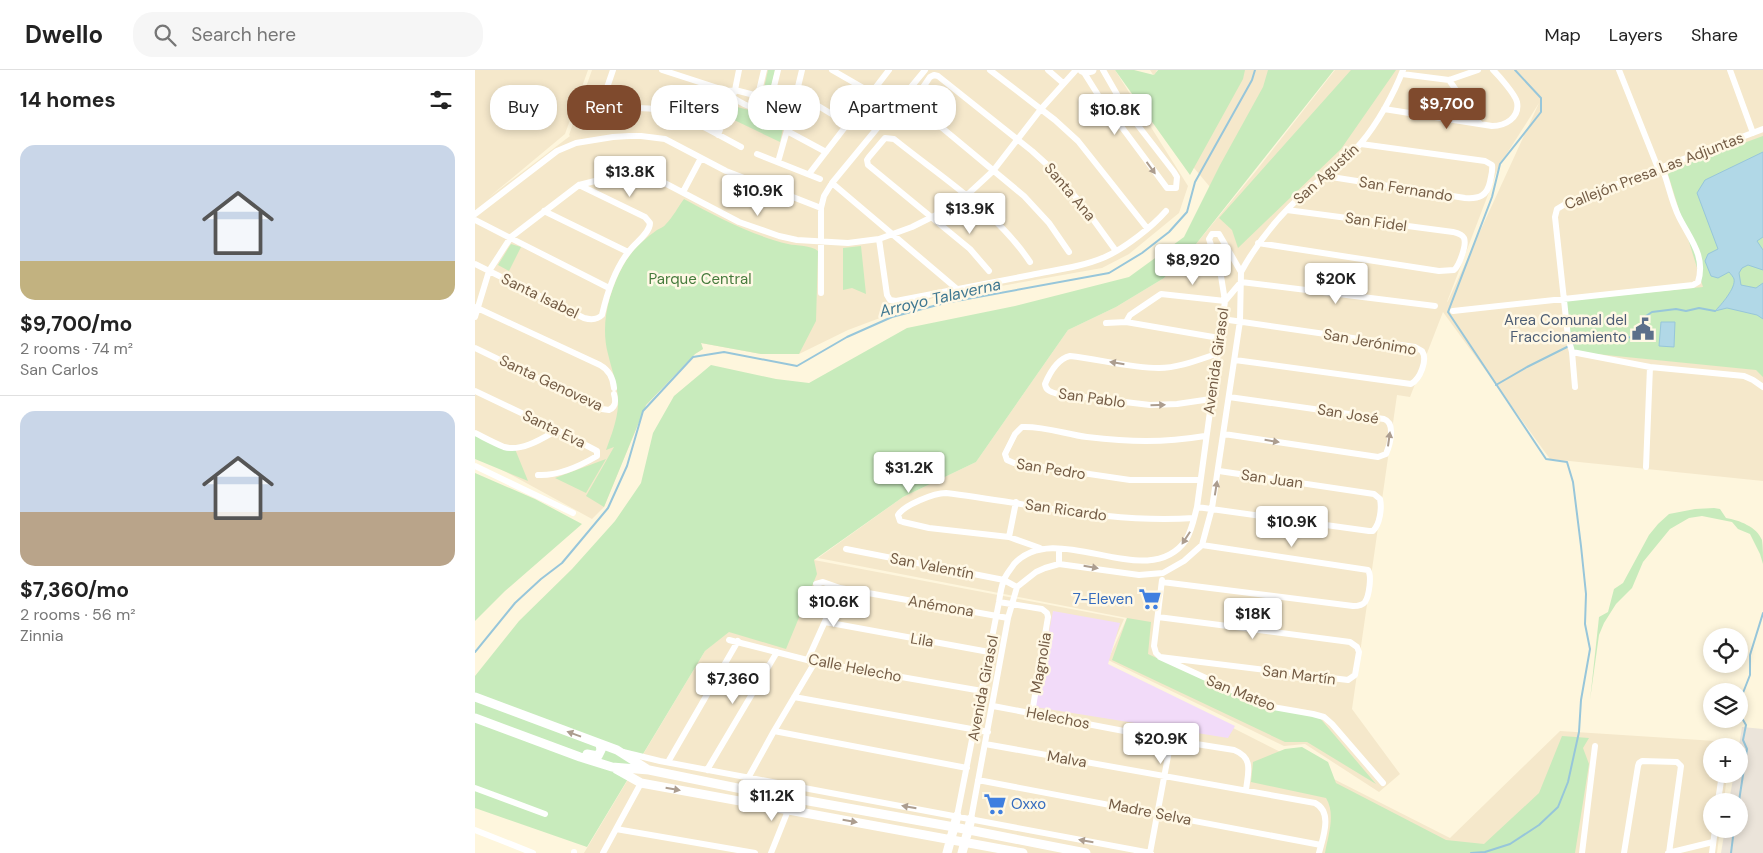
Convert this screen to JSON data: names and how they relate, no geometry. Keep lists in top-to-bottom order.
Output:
{
  "streets": {
    "street": [
      "Callejón Presa Las Adjuntas",
      "San Agustín",
      "San Fernando",
      "Santa Ana",
      "San Fidel",
      "Santa Isabel",
      "San Jerónimo",
      "Avenida Girasol",
      "Santa Genoveva",
      "San Pablo",
      "San José",
      "Santa Eva",
      "San Pedro",
      "San Juan",
      "San Ricardo",
      "San Valentín",
      "Anémona",
      "Lila",
      "Magnolia",
      "Calle Helecho",
      "San Martín",
      "San Mateo",
      "Helechos",
      "Malva",
      "Madre Selva"
    ]
  },
  "crossings": [
    ["San Agustín", "San Fernando"],
    ["San Agustín", "San Fidel"],
    ["San Agustín", "Avenida Girasol"],
    ["San Jerónimo", "Avenida Girasol"],
    ["Avenida Girasol", "San Pablo"],
    ["Avenida Girasol", "San José"],
    ["Avenida Girasol", "San Pedro"],
    ["Avenida Girasol", "San Juan"],
    ["Avenida Girasol", "San Ricardo"],
    ["Avenida Girasol", "San Valentín"],
    ["Avenida Girasol", "Anémona"],
    ["Avenida Girasol", "Lila"],
    ["Avenida Girasol", "Magnolia"],
    ["Avenida Girasol", "Calle Helecho"],
    ["Avenida Girasol", "Helechos"],
    ["Avenida Girasol", "Malva"],
    ["Avenida Girasol", "Madre Selva"],
    ["Magnolia", "Helechos"],
    ["San Martín", "San Mateo"],
    ["Helechos", "Malva"],
    ["Malva", "Madre Selva"]
  ],
  "water": ["Arroyo Talaverna"],
  "parks": ["Parque Central"],
  "places": {
    "public building": ["Area Comunal del Fraccionamiento"],
    "supermarket": ["7-Eleven", "Oxxo"]
  },
  "page": {
    "header": "Dwello",
    "search": "Search here",
    "nav": ["Map", "Layers", "Share"],
    "heading": "14 homes",
    "chip": [
      "Buy",
      "Rent",
      "Filters",
      "New",
      "Apartment"
    ],
    "price": [
      "$9,700",
      "$10.8K",
      "$13.8K",
      "$10.9K",
      "$13.9K",
      "$8,920",
      "$20K",
      "$31.2K",
      "$10.9K",
      "$10.6K",
      "$18K",
      "$7,360",
      "$20.9K",
      "$11.2K"
    ],
    "list": [
      {
        "name": "$9,700/mo",
        "note": "2 rooms · 74 m² · San Carlos"
      },
      {
        "name": "$7,360/mo",
        "note": "2 rooms · 56 m² · Zinnia"
      }
    ],
    "map_buttons": ["+", "−"]
  }
}
